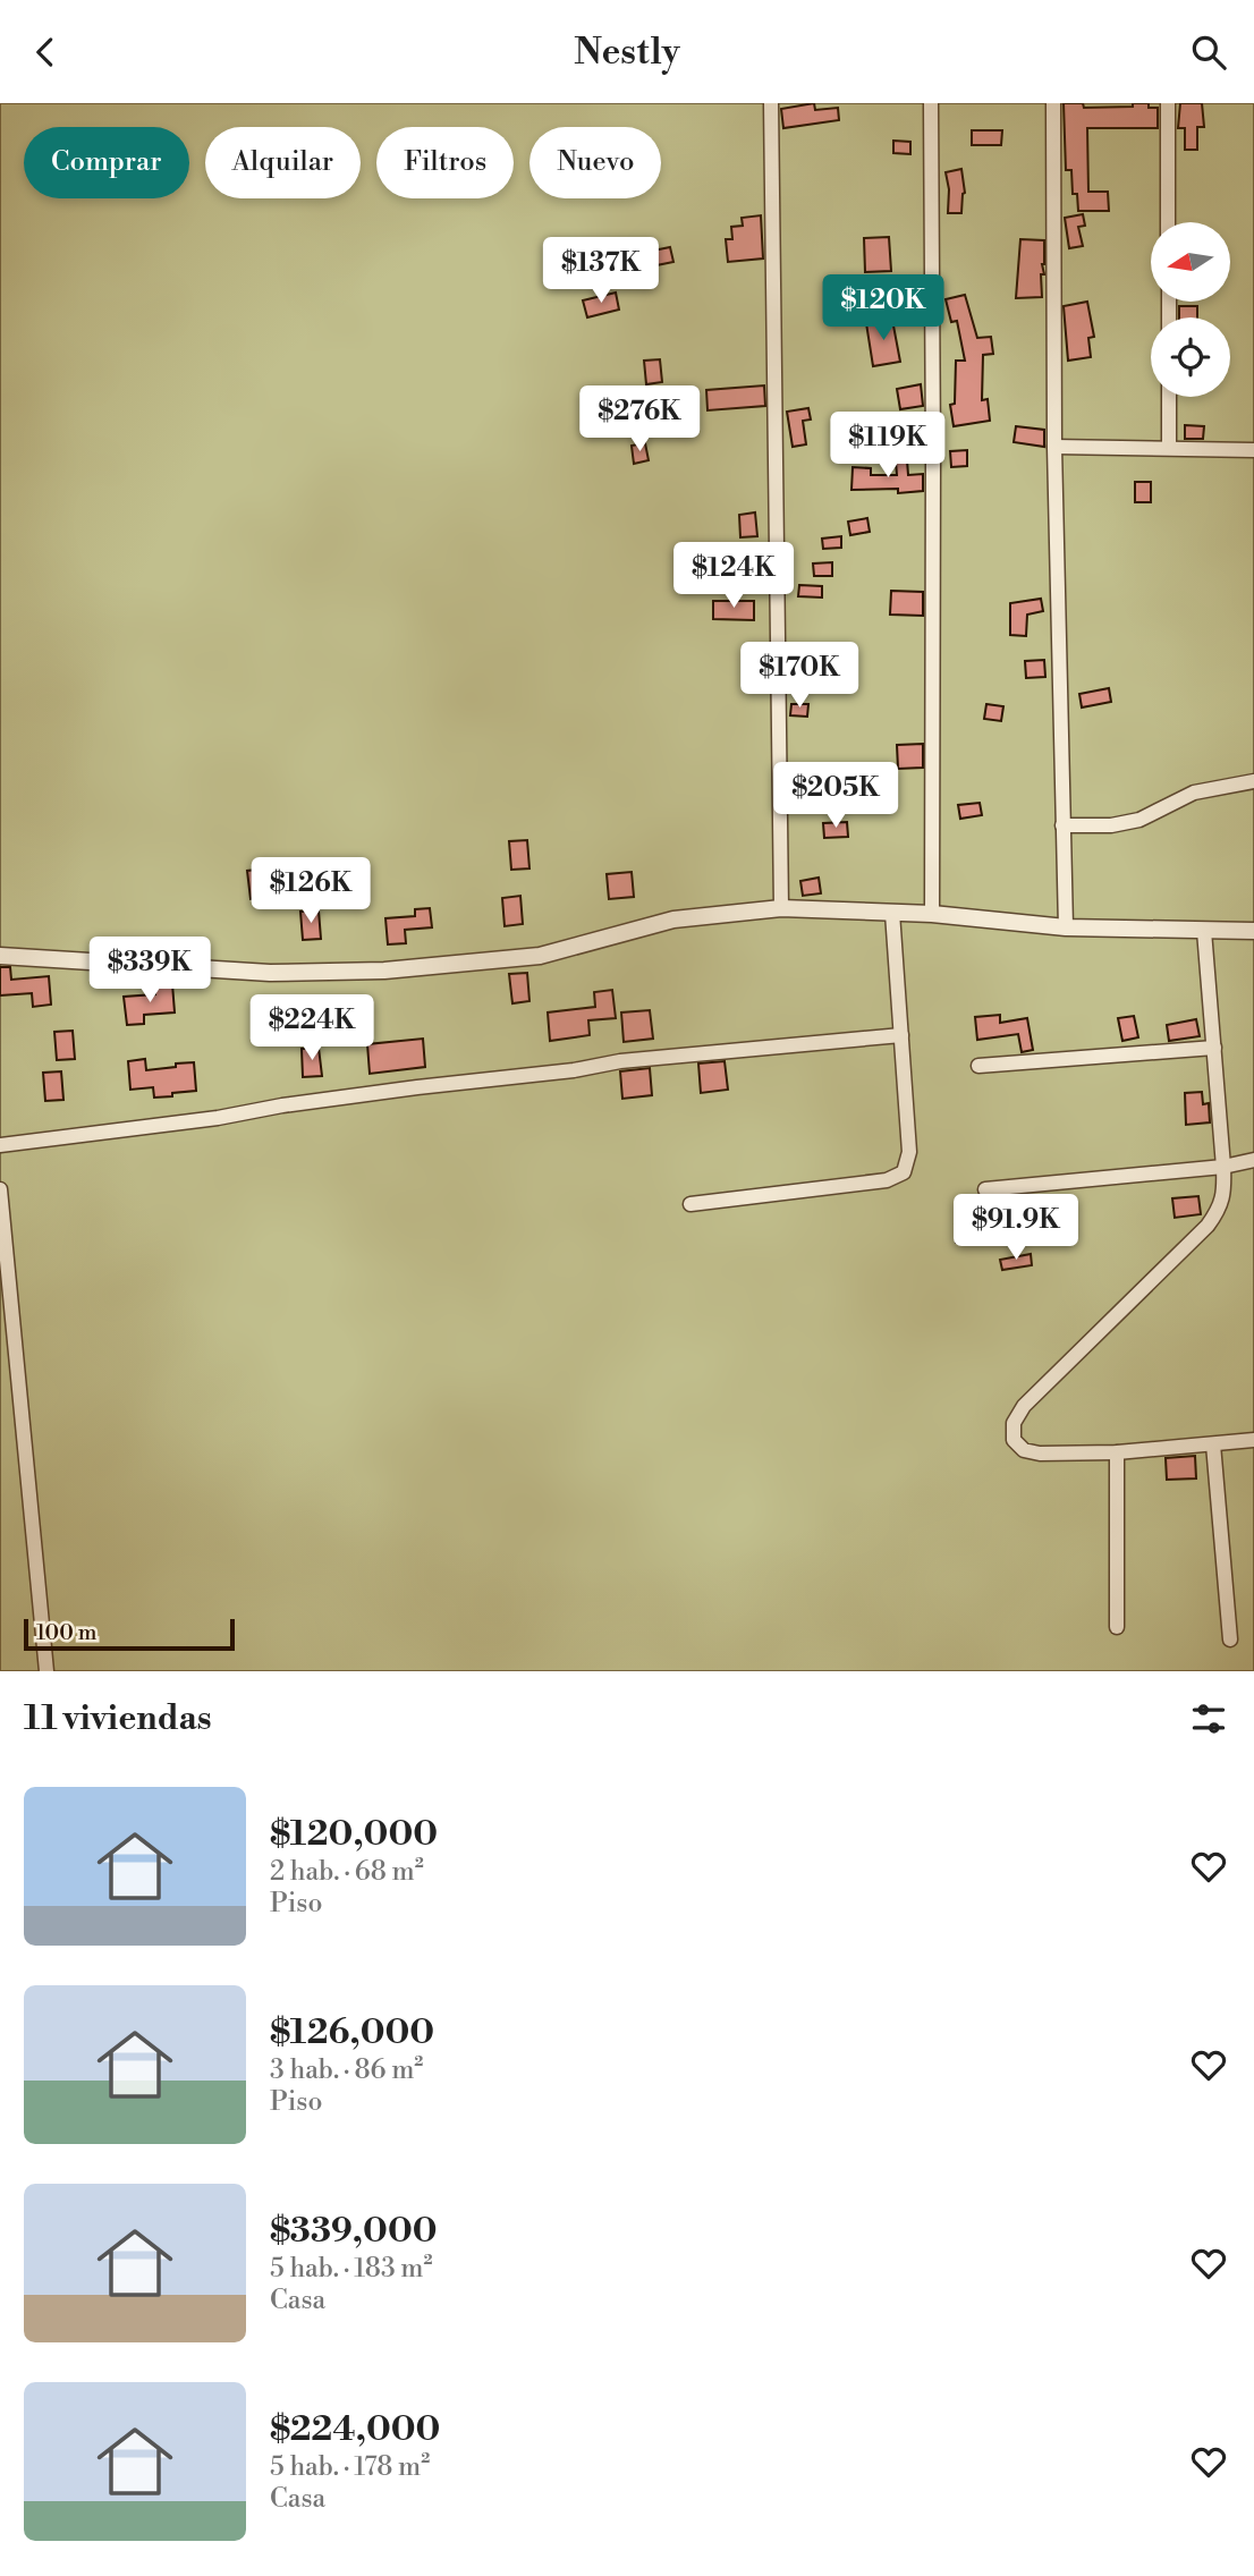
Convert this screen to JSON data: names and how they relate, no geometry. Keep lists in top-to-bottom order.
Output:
{
  "scale_bar": "100 m",
  "north": "left",
  "page": {
    "header": "Nestly",
    "chip": [
      "Comprar",
      "Alquilar",
      "Filtros",
      "Nuevo"
    ],
    "price": [
      "$137K",
      "$120K",
      "$276K",
      "$119K",
      "$124K",
      "$170K",
      "$205K",
      "$126K",
      "$339K",
      "$224K",
      "$91.9K"
    ],
    "scale": "100 m",
    "heading": "11 viviendas",
    "list": [
      {
        "name": "$120,000",
        "note": "2 hab. · 68 m² · Piso"
      },
      {
        "name": "$126,000",
        "note": "3 hab. · 86 m² · Piso"
      },
      {
        "name": "$339,000",
        "note": "5 hab. · 183 m² · Casa"
      },
      {
        "name": "$224,000",
        "note": "5 hab. · 178 m² · Casa"
      }
    ]
  }
}
